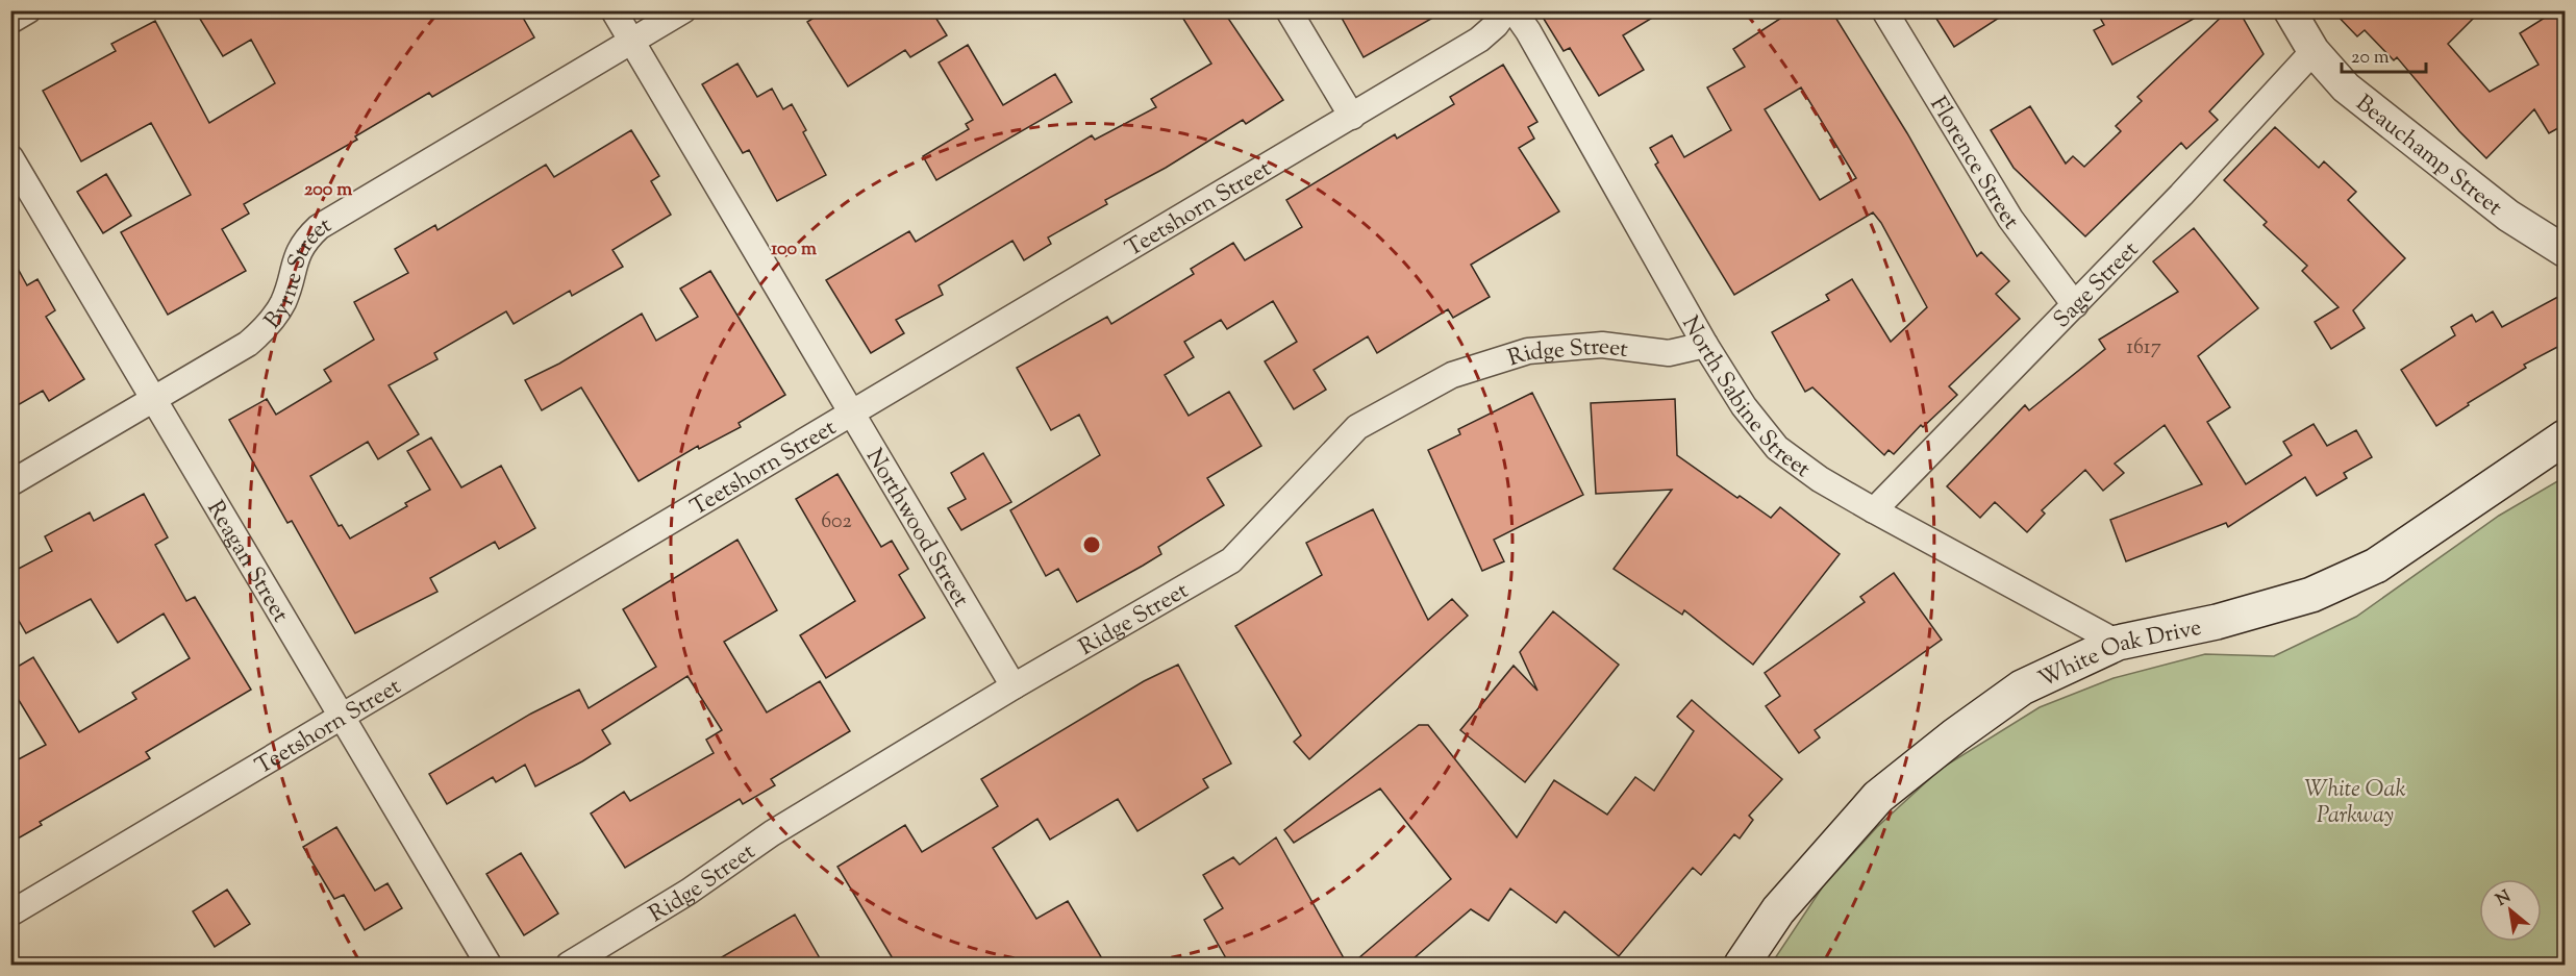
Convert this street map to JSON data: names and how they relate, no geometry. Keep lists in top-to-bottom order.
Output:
{
  "streets": {
    "main road": ["White Oak Drive"],
    "street": [
      "Beauchamp Street",
      "Florence Street",
      "Teetshorn Street",
      "Byrne Street",
      "Sage Street",
      "Ridge Street",
      "North Sabine Street",
      "Northwood Street",
      "Reagan Street"
    ]
  },
  "crossings": [
    ["Beauchamp Street", "Sage Street"],
    ["Florence Street", "Sage Street"],
    ["Teetshorn Street", "Northwood Street"],
    ["Teetshorn Street", "Reagan Street"],
    ["Byrne Street", "Northwood Street"],
    ["Byrne Street", "Reagan Street"],
    ["Sage Street", "North Sabine Street"],
    ["Ridge Street", "North Sabine Street"],
    ["Ridge Street", "Northwood Street"],
    ["North Sabine Street", "White Oak Drive"]
  ],
  "parks": ["White Oak Parkway"],
  "house_numbers": ["1617", "602"],
  "scale_bar": "20 m",
  "north": "top left",
  "rings": ["200 m", "100 m"]
}
